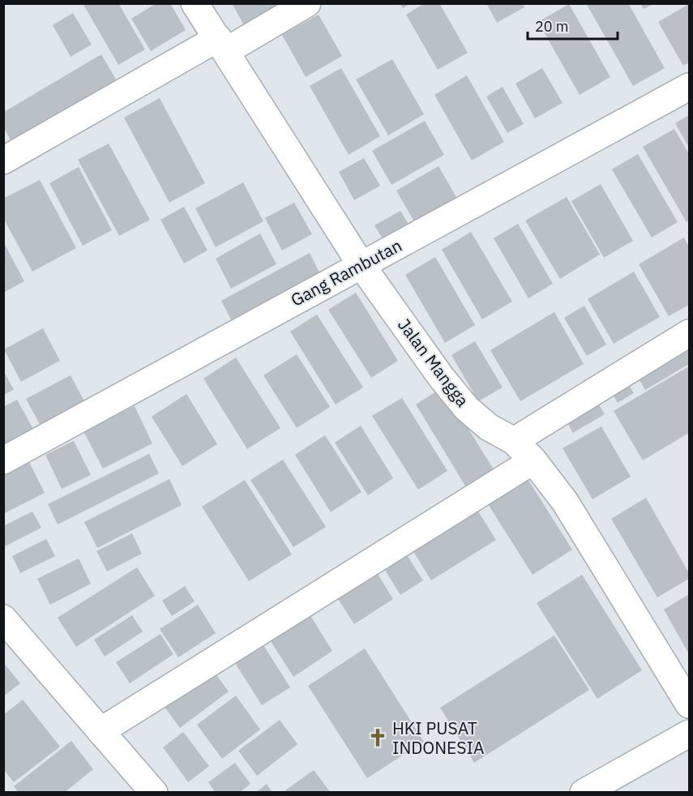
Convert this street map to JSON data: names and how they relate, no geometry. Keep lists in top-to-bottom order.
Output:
{
  "streets": {
    "street": ["Gang Rambutan", "Jalan Mangga"]
  },
  "crossings": [
    ["Gang Rambutan", "Jalan Mangga"]
  ],
  "places": {
    "church": ["HKI PUSAT INDONESIA"]
  },
  "scale_bar": "20 m"
}
